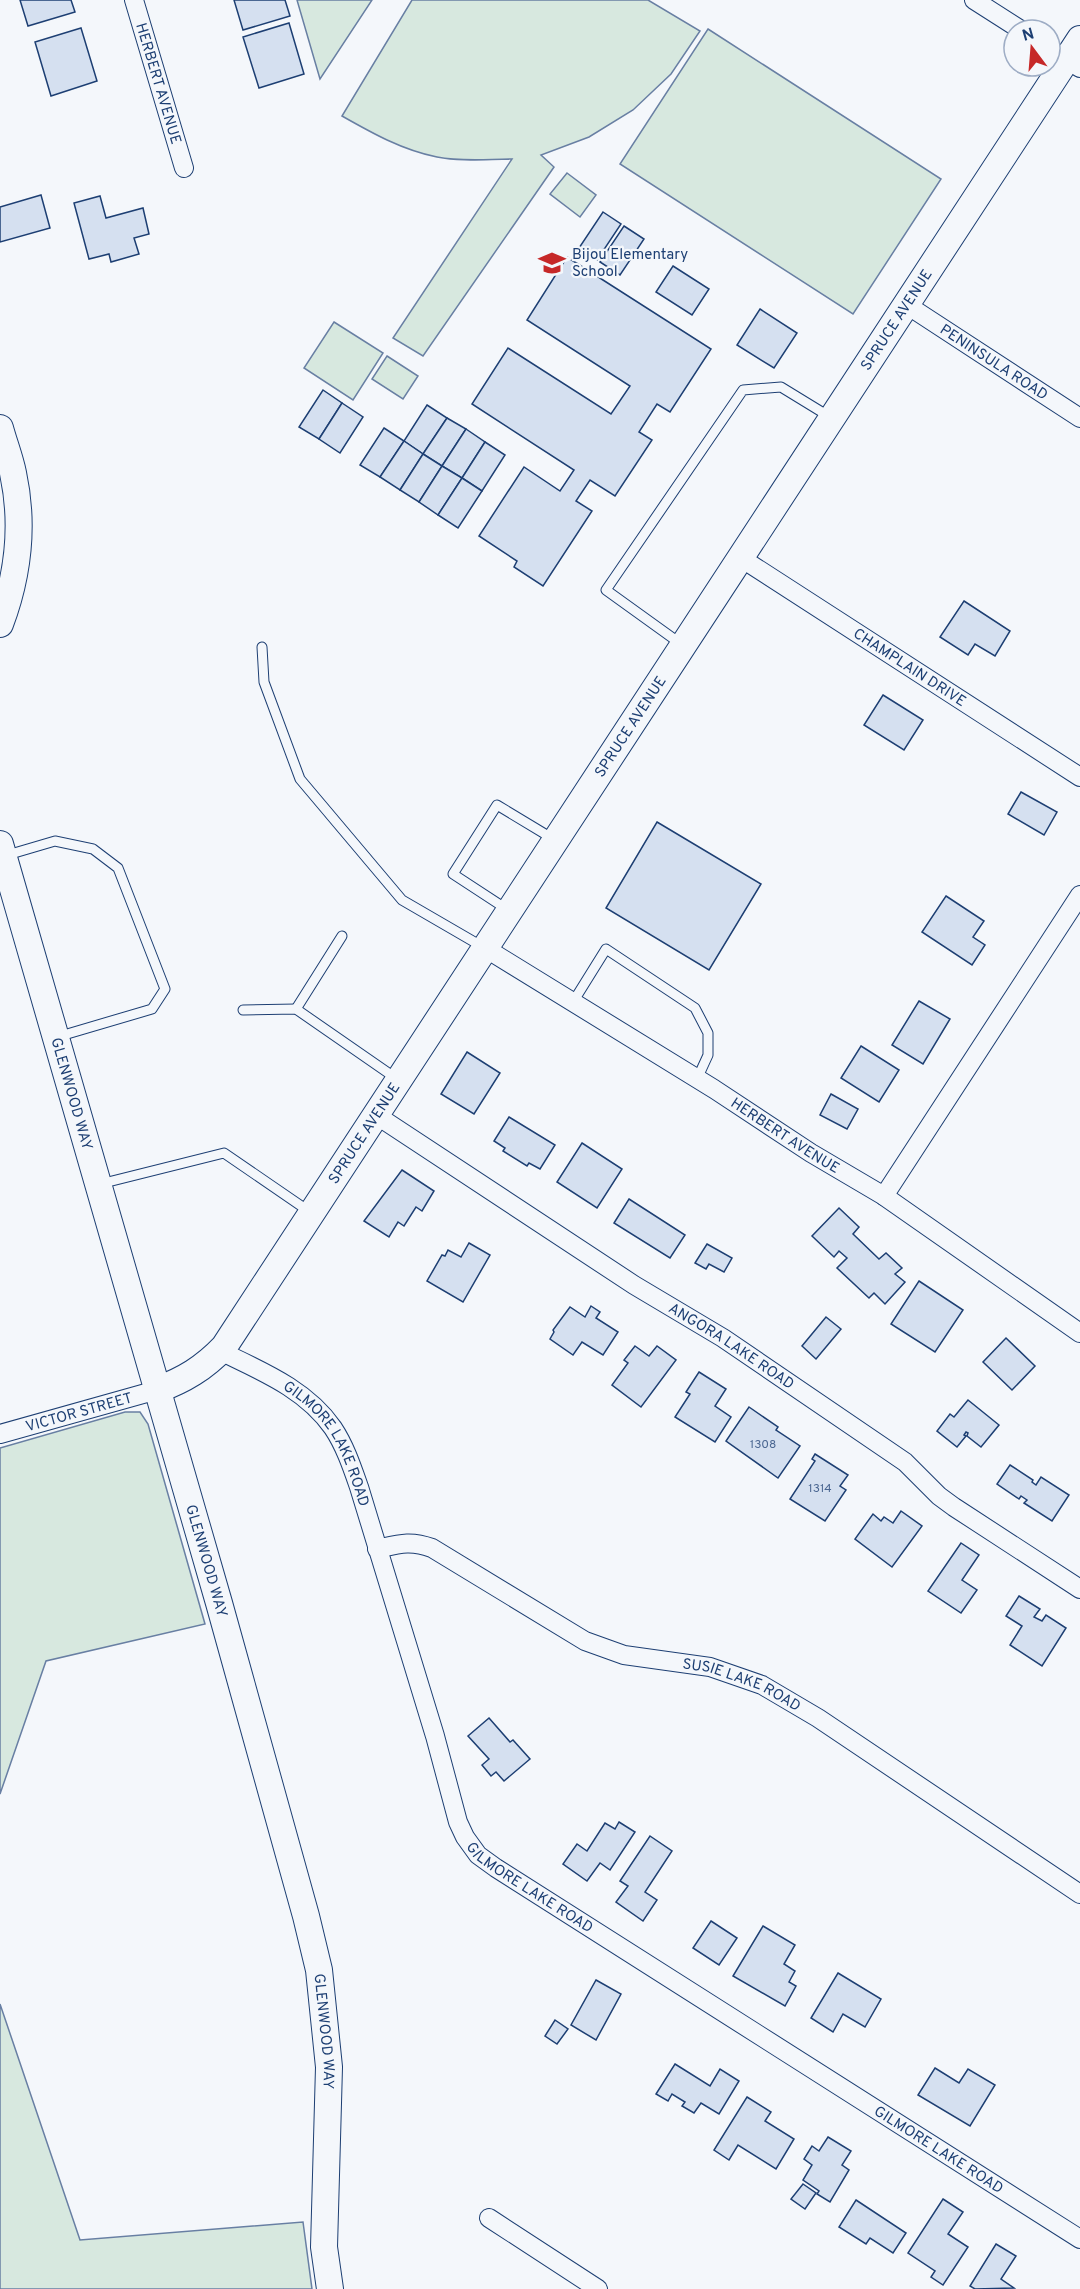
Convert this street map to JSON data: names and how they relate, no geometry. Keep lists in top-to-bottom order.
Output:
{
  "streets": {
    "street": [
      "HERBERT AVENUE",
      "SPRUCE AVENUE",
      "PENINSULA ROAD",
      "CHAMPLAIN DRIVE",
      "GLENWOOD WAY",
      "ANGORA LAKE ROAD",
      "VICTOR STREET",
      "GILMORE LAKE ROAD",
      "SUSIE LAKE ROAD"
    ]
  },
  "crossings": [
    ["HERBERT AVENUE", "SPRUCE AVENUE"],
    ["SPRUCE AVENUE", "PENINSULA ROAD"],
    ["SPRUCE AVENUE", "CHAMPLAIN DRIVE"],
    ["SPRUCE AVENUE", "GLENWOOD WAY"],
    ["SPRUCE AVENUE", "ANGORA LAKE ROAD"],
    ["SPRUCE AVENUE", "VICTOR STREET"],
    ["SPRUCE AVENUE", "GILMORE LAKE ROAD"],
    ["GLENWOOD WAY", "VICTOR STREET"],
    ["GILMORE LAKE ROAD", "SUSIE LAKE ROAD"]
  ],
  "places": {
    "school or university": ["Bijou Elementary School"]
  },
  "house_numbers": ["1308", "1314"],
  "north": "top"
}
